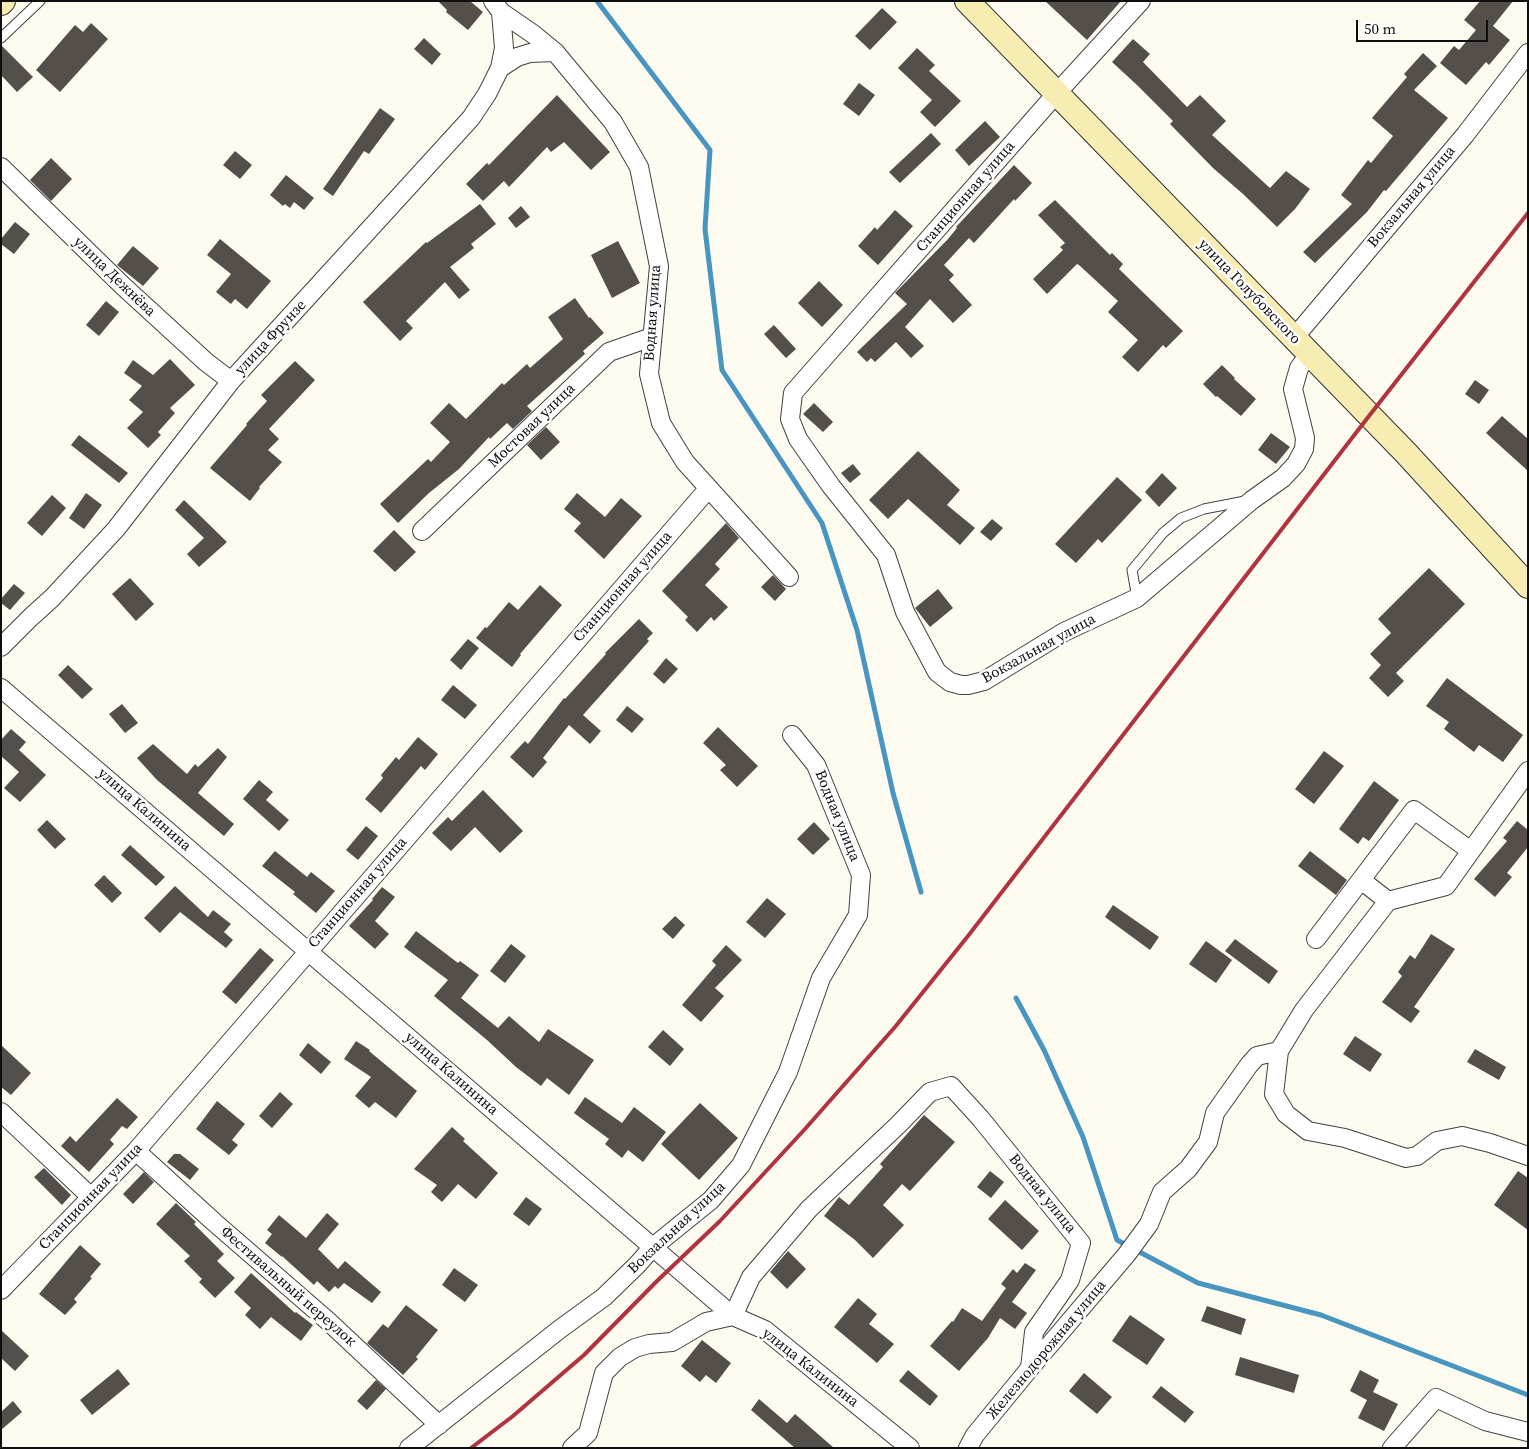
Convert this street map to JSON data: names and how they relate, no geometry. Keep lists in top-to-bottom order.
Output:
{
  "streets": {
    "street": [
      "Станционная улица",
      "Вокзальная улица",
      "улица Дежнёва",
      "улица Голубовского",
      "Водная улица",
      "улица Фрунзе",
      "Мостовая улица",
      "улица Калинина",
      "Фестивальный переулок",
      "Железнодорожная улица"
    ]
  },
  "crossings": [
    ["Станционная улица", "Вокзальная улица"],
    ["Станционная улица", "улица Голубовского"],
    ["Станционная улица", "Водная улица"],
    ["Станционная улица", "улица Калинина"],
    ["Станционная улица", "Фестивальный переулок"],
    ["Вокзальная улица", "улица Голубовского"],
    ["Вокзальная улица", "Водная улица"],
    ["Вокзальная улица", "улица Калинина"],
    ["Вокзальная улица", "Фестивальный переулок"],
    ["улица Дежнёва", "улица Фрунзе"],
    ["Водная улица", "улица Фрунзе"],
    ["Водная улица", "Мостовая улица"],
    ["Водная улица", "улица Калинина"],
    ["Водная улица", "Железнодорожная улица"]
  ],
  "scale_bar": "50 m"
}
